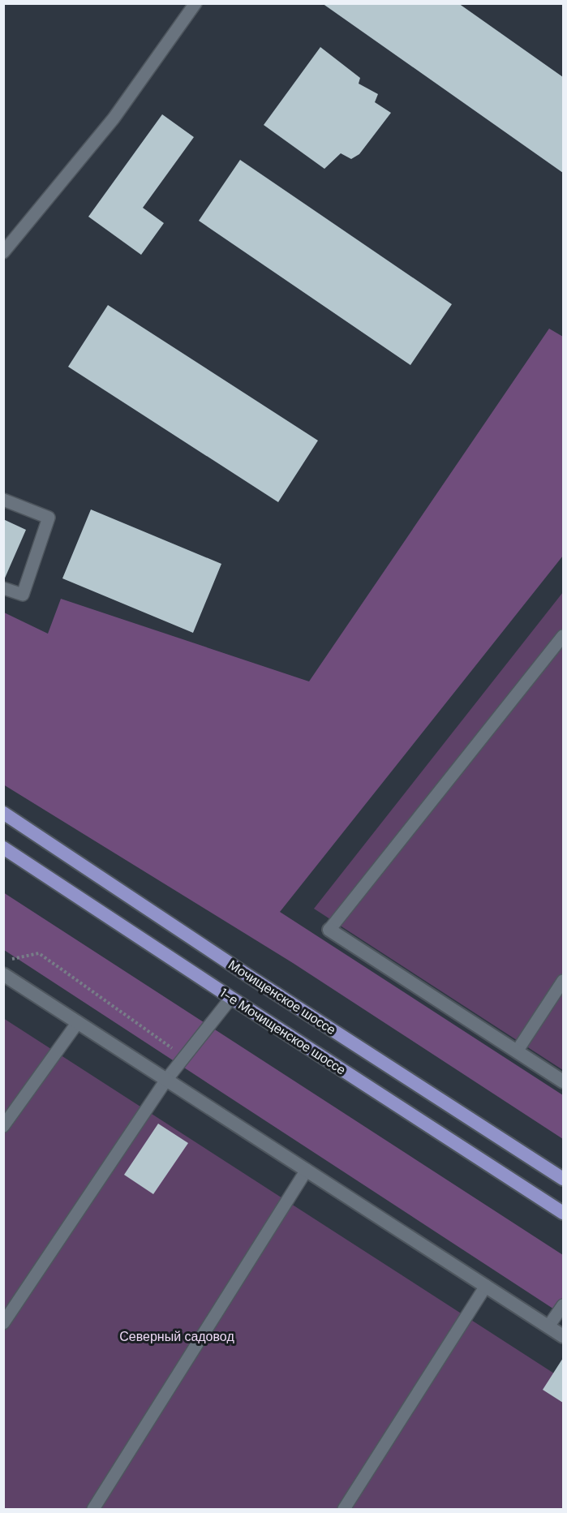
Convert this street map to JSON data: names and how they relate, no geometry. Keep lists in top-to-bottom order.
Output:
{
  "streets": {
    "main road": ["Мочищенское шоссе", "1-е Мочищенское шоссе"]
  },
  "parks": ["Северный садовод"]
}
